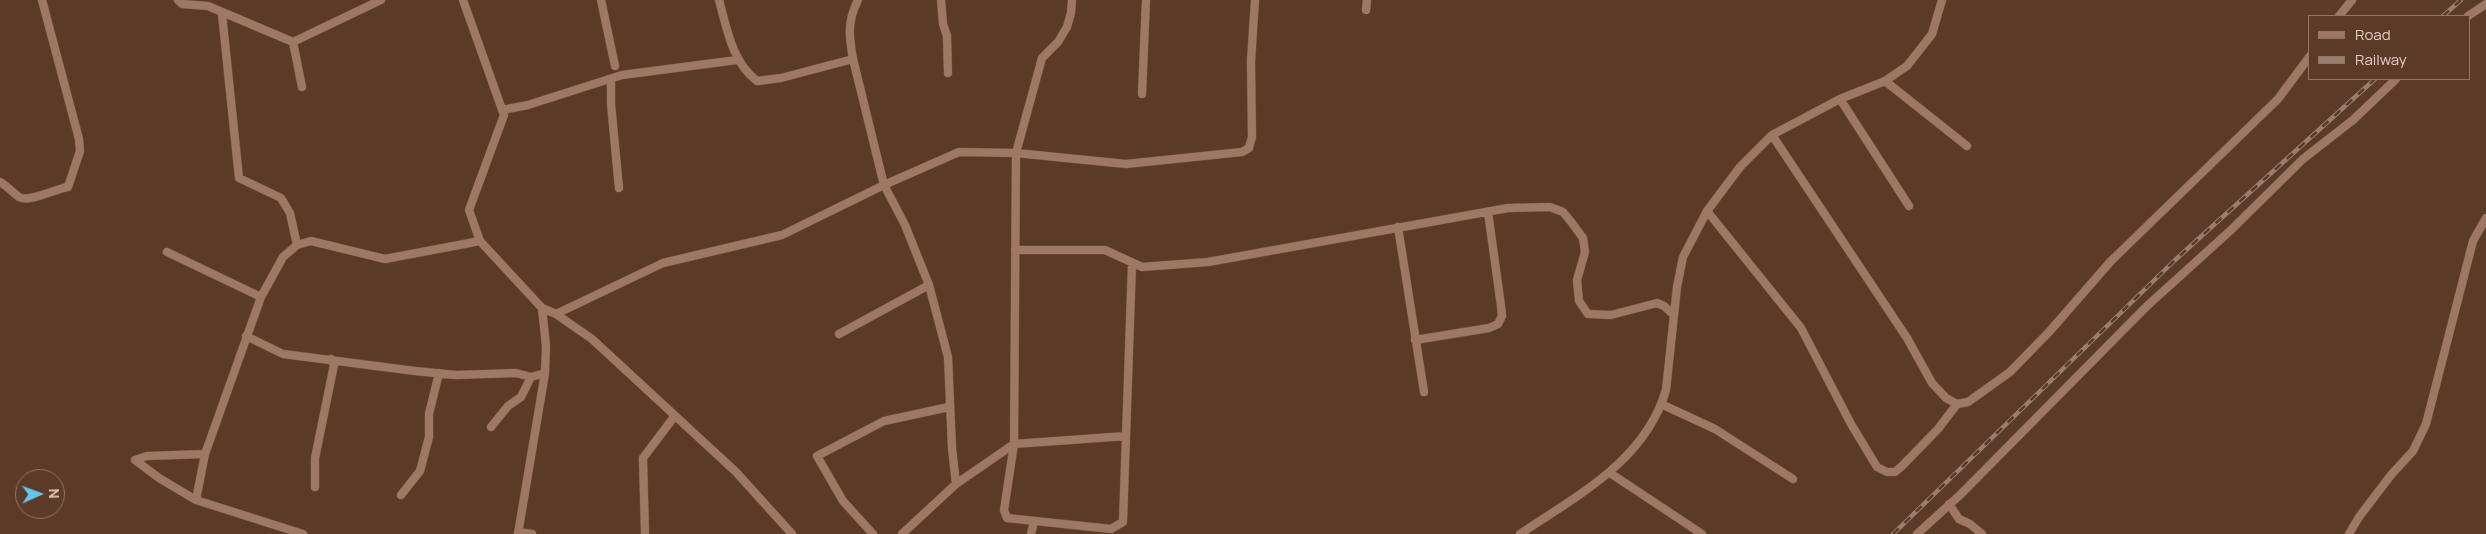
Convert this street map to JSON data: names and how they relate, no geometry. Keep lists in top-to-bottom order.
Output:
{
  "legend": ["Road", "Railway"],
  "north": "right"
}
